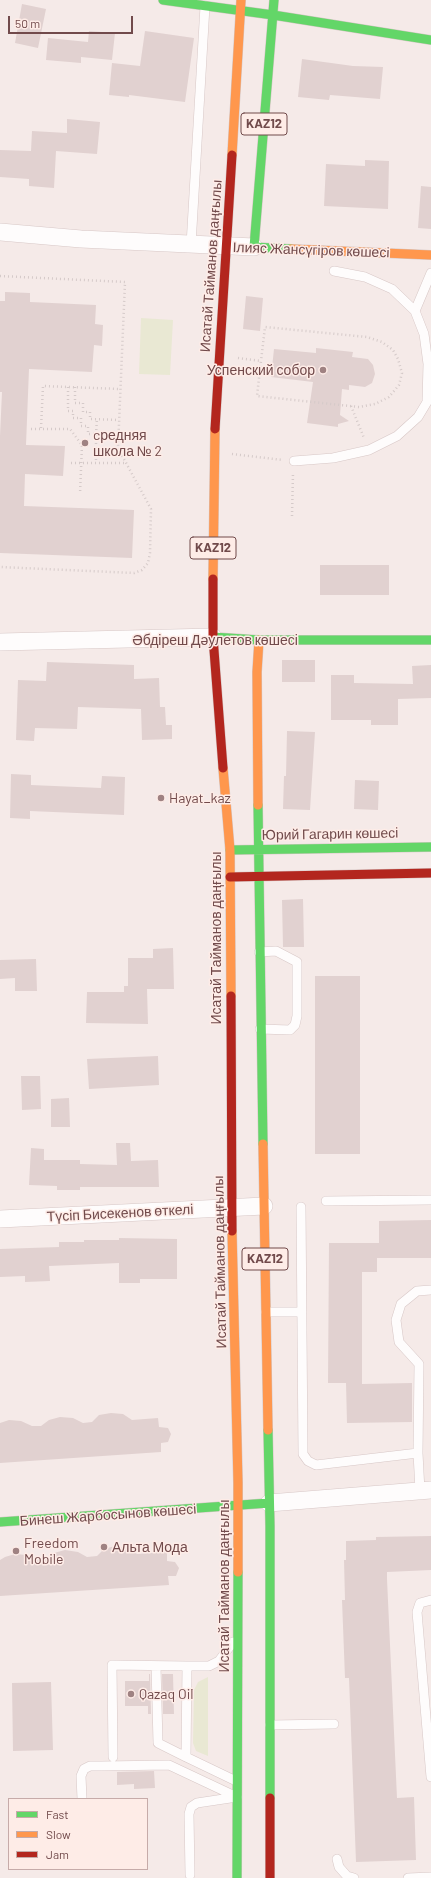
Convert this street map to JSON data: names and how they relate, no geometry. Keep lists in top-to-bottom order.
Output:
{
  "streets": {
    "main road": [
      "KAZ12",
      "Ілияс Жансүгіров көшесі",
      "Исатай Тайманов даңғылы",
      "Әбдіреш Дәулетов көшесі",
      "Юрий Гагарин көшесі",
      "Бинеш Жарбосынов көшесі"
    ],
    "street": ["Түсіп Бисекенов өткелі"]
  },
  "crossings": [
    ["KAZ12", "Ілияс Жансүгіров көшесі"],
    ["KAZ12", "Әбдіреш Дәулетов көшесі"],
    ["KAZ12", "Юрий Гагарин көшесі"],
    ["KAZ12", "Түсіп Бисекенов өткелі"],
    ["KAZ12", "Бинеш Жарбосынов көшесі"],
    ["Ілияс Жансүгіров көшесі", "Исатай Тайманов даңғылы"],
    ["Исатай Тайманов даңғылы", "Әбдіреш Дәулетов көшесі"],
    ["Исатай Тайманов даңғылы", "Юрий Гагарин көшесі"],
    ["Исатай Тайманов даңғылы", "Түсіп Бисекенов өткелі"],
    ["Исатай Тайманов даңғылы", "Бинеш Жарбосынов көшесі"]
  ],
  "places": [
    "Успенский собор",
    "cредняя школа № 2",
    "Hayat_kaz",
    "Альта Мода",
    "Freedom Mobile",
    "Qazaq Oil"
  ],
  "legend": ["Fast", "Slow", "Jam"],
  "scale_bar": "50 m"
}
